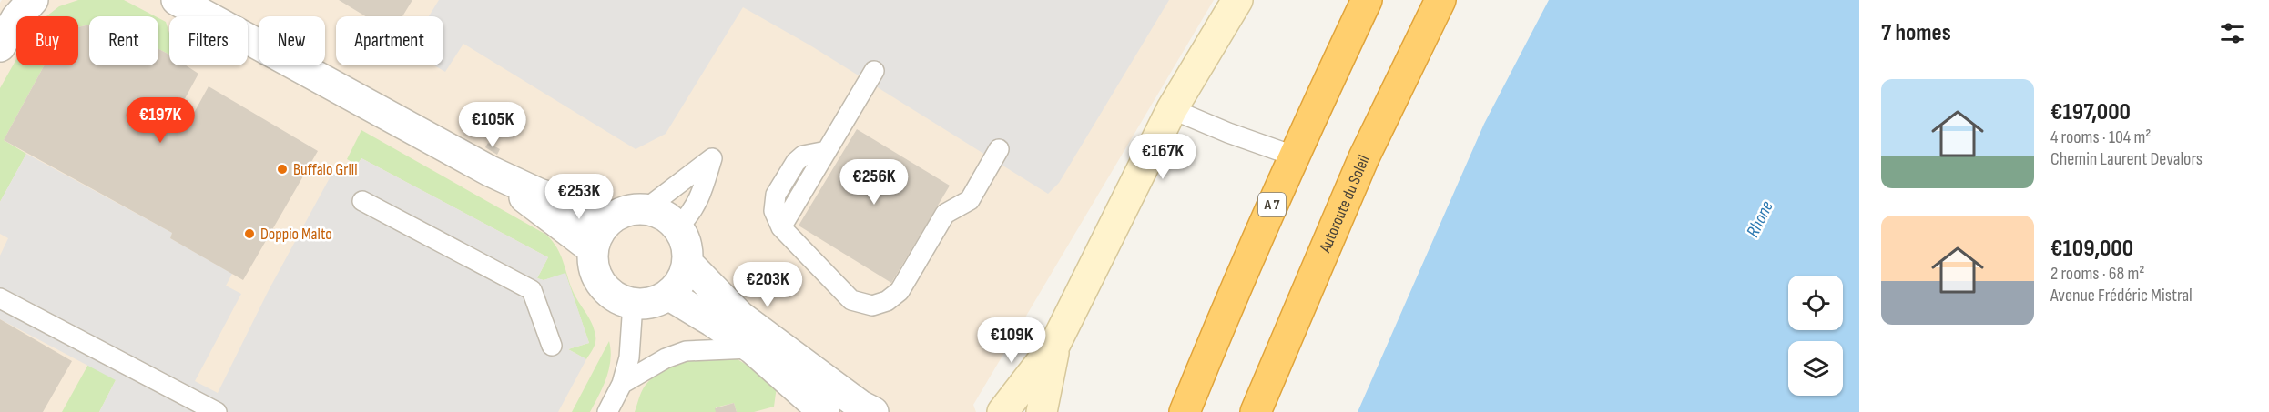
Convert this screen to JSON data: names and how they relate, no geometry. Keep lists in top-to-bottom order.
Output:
{
  "streets": {
    "highway": ["Autoroute du Soleil", "A 7"]
  },
  "water": ["Rhone"],
  "places": ["Buffalo Grill", "Doppio Malto"],
  "page": {
    "heading": "7 homes",
    "chip": [
      "Buy",
      "Rent",
      "Filters",
      "New",
      "Apartment"
    ],
    "list": [
      {
        "name": "€197,000",
        "note": "4 rooms · 104 m² · Chemin Laurent Devalors"
      },
      {
        "name": "€109,000",
        "note": "2 rooms · 68 m² · Avenue Frédéric Mistral"
      }
    ],
    "price": [
      "€197K",
      "€105K",
      "€167K",
      "€256K",
      "€253K",
      "€203K",
      "€109K"
    ]
  }
}
